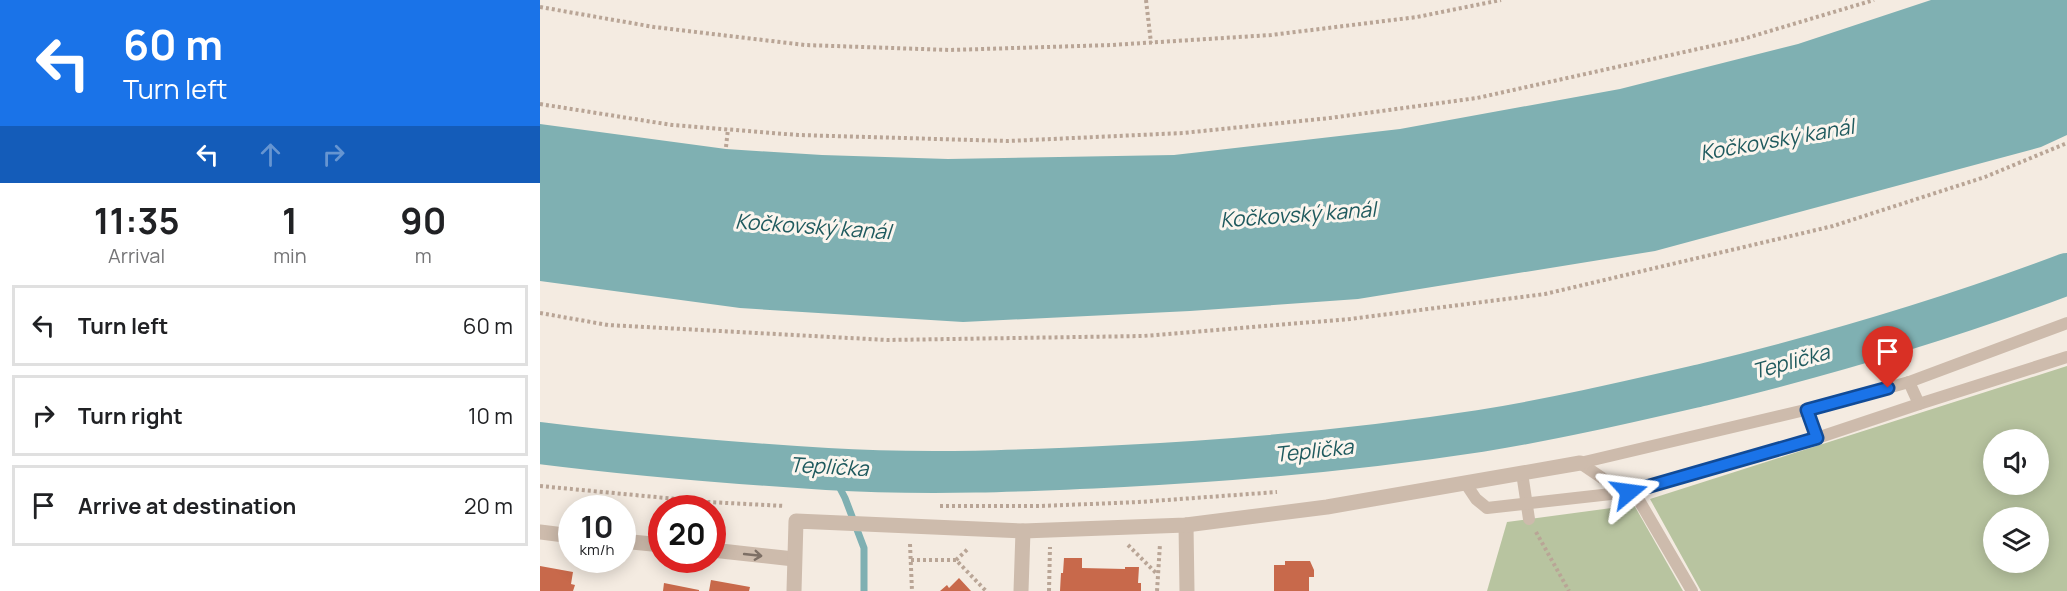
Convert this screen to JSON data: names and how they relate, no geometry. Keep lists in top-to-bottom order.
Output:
{
  "water": ["Kočkovský kanál", "Teplička"],
  "page": {
    "turn": ["60 m", "Turn left"],
    "eta": [
      "11:35",
      "Arrival",
      "1",
      "min",
      "90",
      "m"
    ],
    "list": [
      {
        "name": "Turn left",
        "value": "60 m"
      },
      {
        "name": "Turn right",
        "value": "10 m"
      },
      {
        "name": "Arrive at destination",
        "value": "20 m"
      }
    ],
    "speed": "10 km/h",
    "limit": "20"
  }
}
